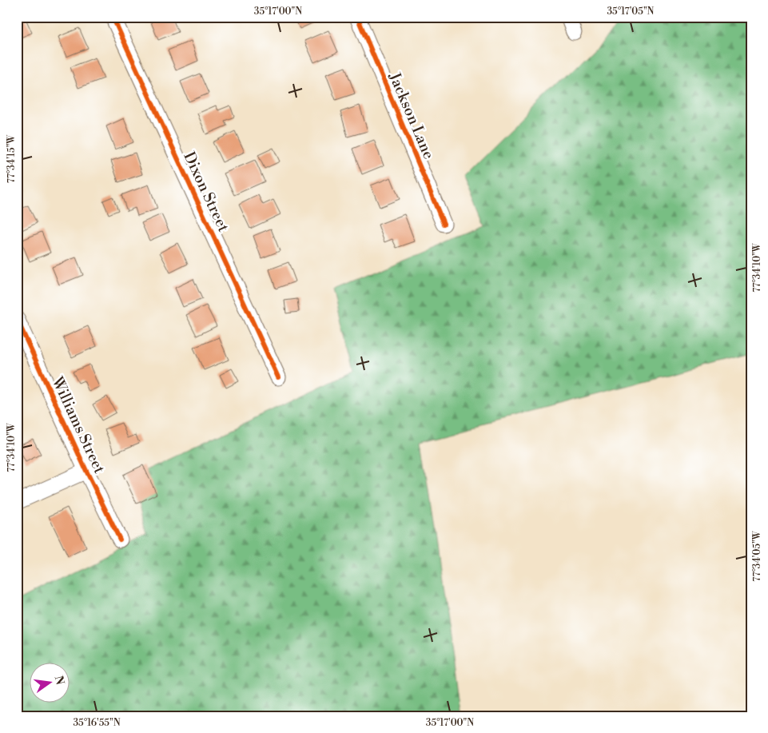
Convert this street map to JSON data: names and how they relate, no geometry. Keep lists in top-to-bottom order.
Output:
{
  "streets": {
    "street": ["Jackson Lane", "Dixon Street", "Williams Street"]
  },
  "north": "right",
  "coordinates": [
    "35°17'00\"N",
    "35°17'05\"N",
    "77°34'15\"W",
    "77°34'10\"W",
    "77°34'05\"W",
    "35°16'55\"N"
  ]
}
